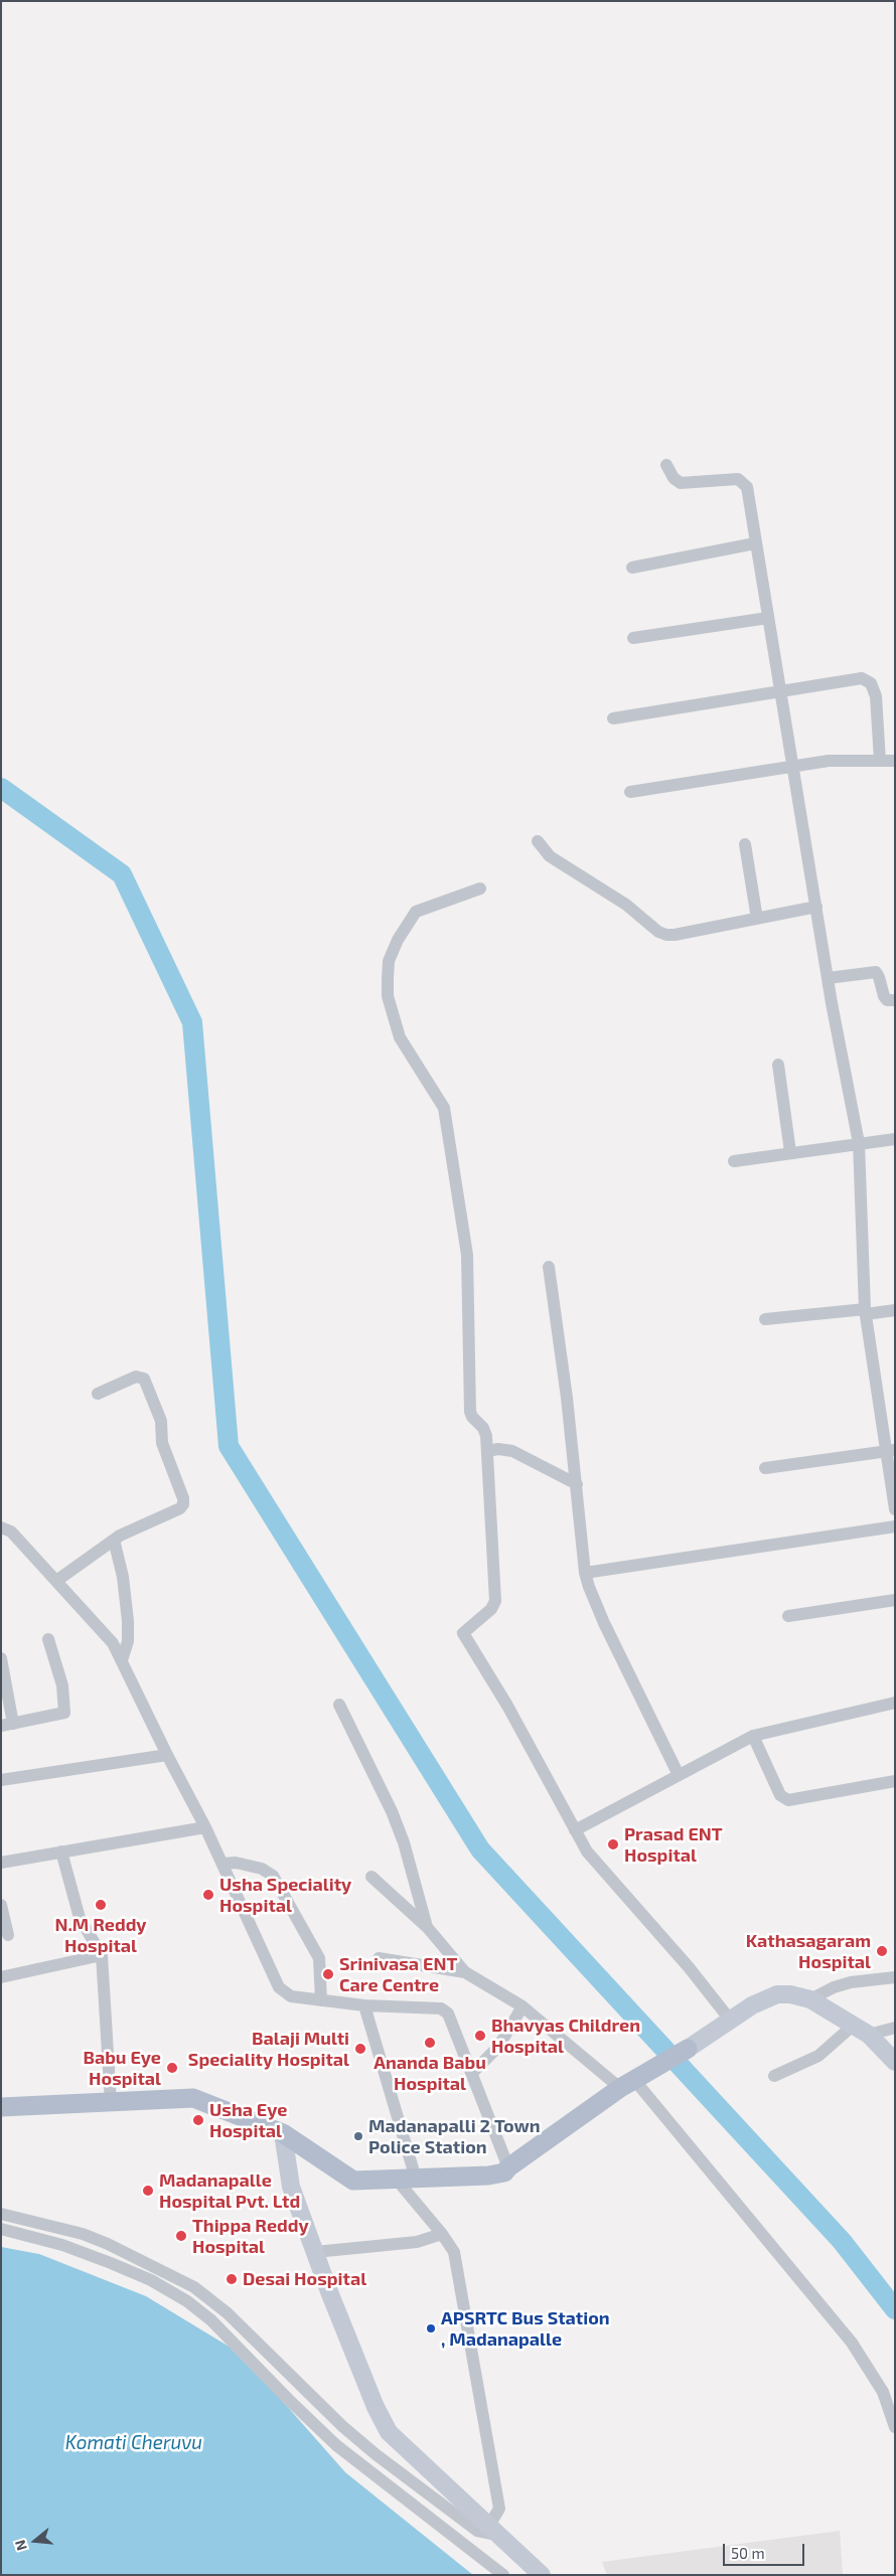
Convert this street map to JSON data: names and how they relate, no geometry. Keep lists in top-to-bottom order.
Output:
{
  "water": ["Komati Cheruvu"],
  "places": [
    "Prasad ENT Hospital",
    "Usha Speciality Hospital",
    "N.M Reddy Hospital",
    "Kathasagaram Hospital",
    "Srinivasa ENT Care Centre",
    "Bhavyas Children Hospital",
    "Ananda Babu Hospital",
    "Balaji Multi Speciality Hospital",
    "Babu Eye Hospital",
    "Usha Eye Hospital",
    "Madanapalli 2 Town Police Station",
    "Madanapalle Hospital Pvt. Ltd",
    "Thippa Reddy Hospital",
    "Desai Hospital",
    "APSRTC Bus Station , Madanapalle"
  ],
  "scale_bar": "50 m",
  "north": "left"
}
